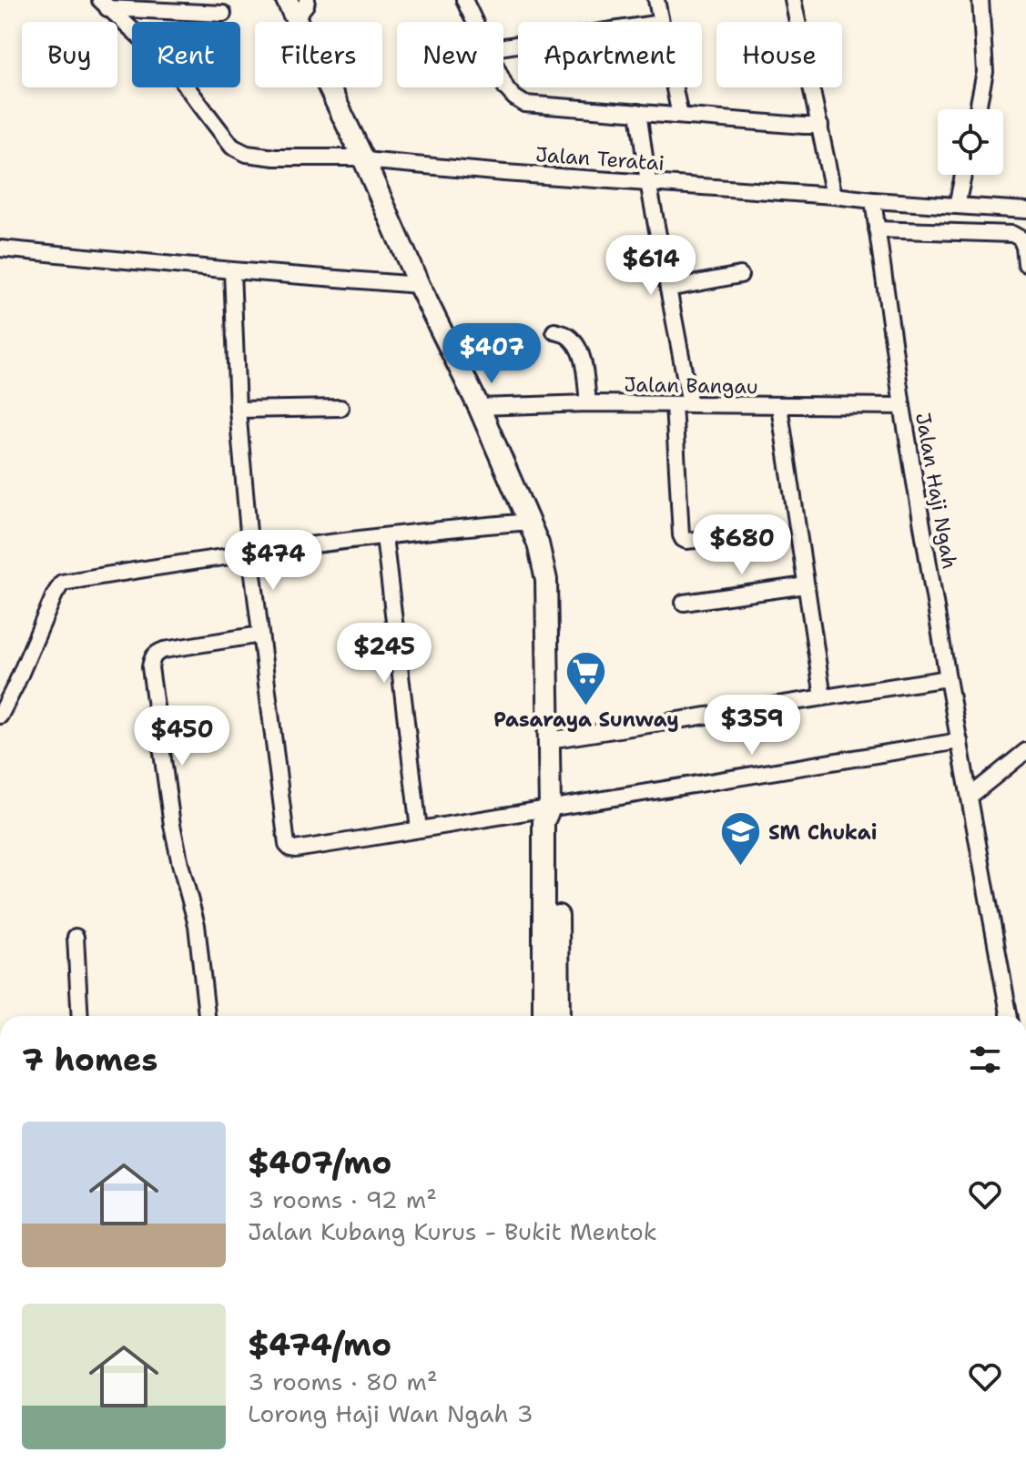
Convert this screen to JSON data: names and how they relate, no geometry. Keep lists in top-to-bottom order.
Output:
{
  "streets": {
    "street": ["Jalan Teratai", "Jalan Bangau", "Jalan Haji Ngah"]
  },
  "crossings": [
    ["Jalan Bangau", "Jalan Haji Ngah"]
  ],
  "places": {
    "supermarket": ["Pasaraya Sunway"],
    "school or university": ["SM Chukai"]
  },
  "page": {
    "chip": [
      "Buy",
      "Rent",
      "Filters",
      "New",
      "Apartment",
      "House"
    ],
    "price": [
      "$614",
      "$407",
      "$680",
      "$474",
      "$245",
      "$359",
      "$450"
    ],
    "heading": "7 homes",
    "list": [
      {
        "name": "$407/mo",
        "note": "3 rooms · 92 m² · Jalan Kubang Kurus - Bukit Mentok"
      },
      {
        "name": "$474/mo",
        "note": "3 rooms · 80 m² · Lorong Haji Wan Ngah 3"
      }
    ]
  }
}
